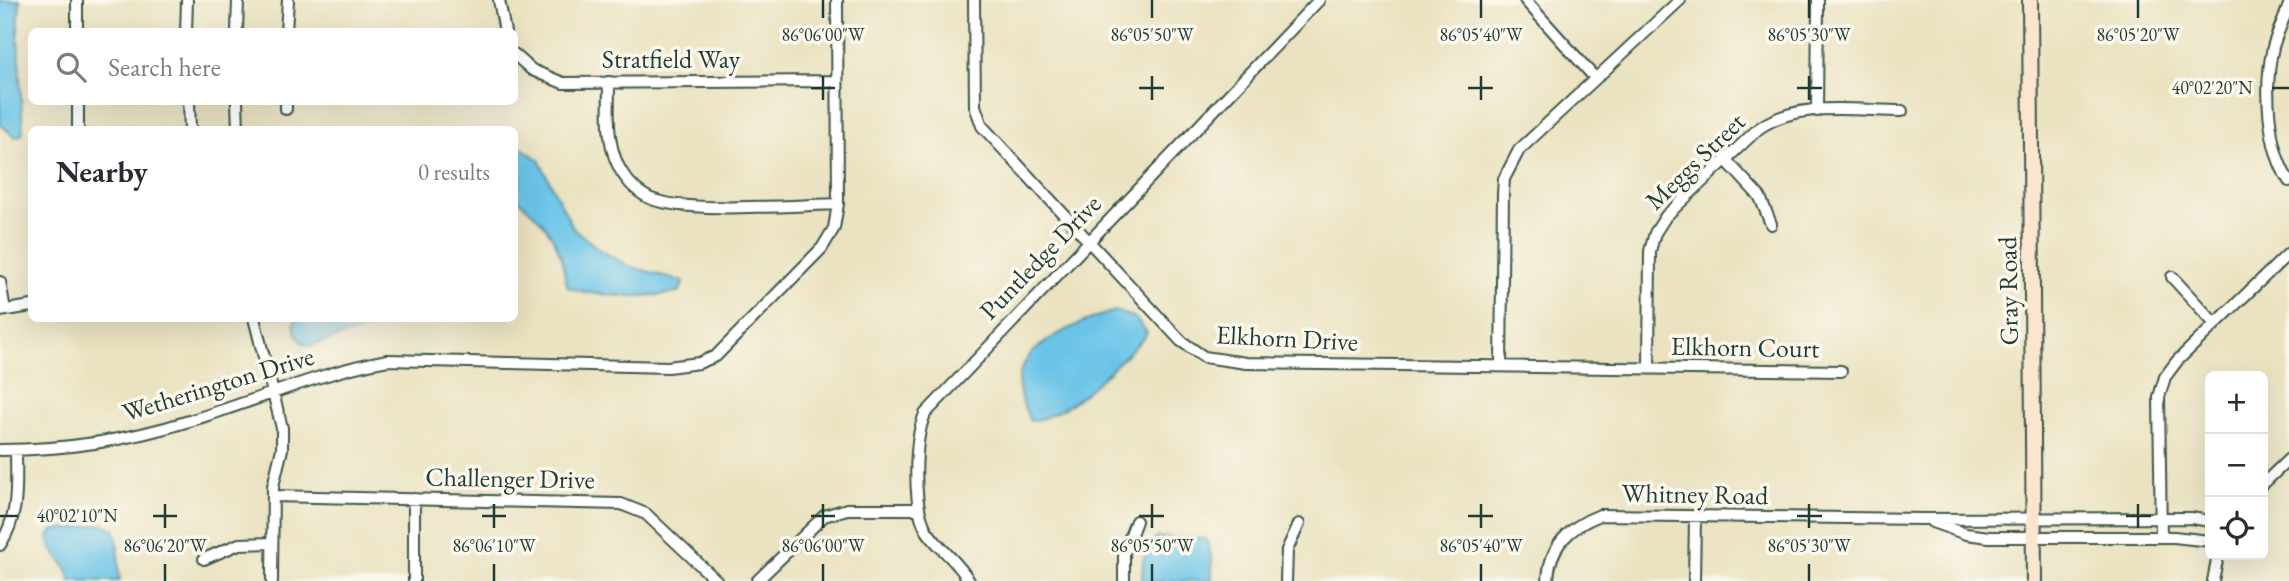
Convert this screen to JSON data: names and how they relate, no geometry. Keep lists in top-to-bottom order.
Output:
{
  "streets": {
    "street": [
      "Stratfield Way",
      "Meggs Street",
      "Puntledge Drive",
      "Gray Road",
      "Elkhorn Drive",
      "Elkhorn Court",
      "Wetherington Drive",
      "Challenger Drive",
      "Whitney Road"
    ]
  },
  "crossings": [
    ["Stratfield Way", "Wetherington Drive"],
    ["Meggs Street", "Elkhorn Drive"],
    ["Meggs Street", "Elkhorn Court"],
    ["Puntledge Drive", "Elkhorn Drive"],
    ["Gray Road", "Whitney Road"],
    ["Elkhorn Drive", "Elkhorn Court"]
  ],
  "page": {
    "search": "Search here",
    "heading": ["Nearby", "0 results"],
    "map_buttons": ["+", "−"]
  },
  "coordinates": [
    "86°06'00\"W",
    "86°05'50\"W",
    "86°05'40\"W",
    "86°05'30\"W",
    "86°05'20\"W",
    "40°02'20\"N",
    "40°02'10\"N",
    "86°06'20\"W",
    "86°06'10\"W"
  ]
}
